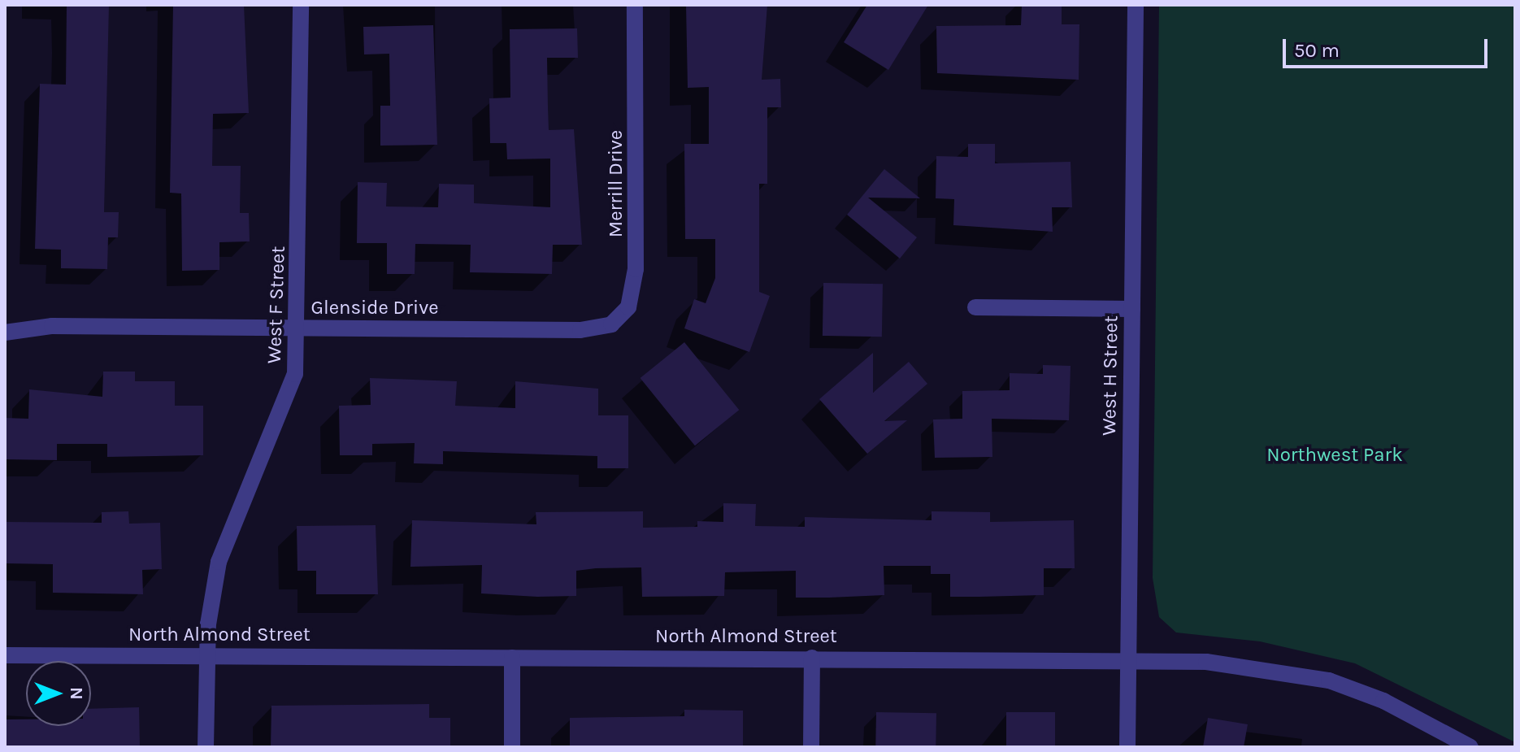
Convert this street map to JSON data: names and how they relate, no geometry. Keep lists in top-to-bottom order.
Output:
{
  "streets": {
    "street": [
      "Merrill Drive",
      "West F Street",
      "Glenside Drive",
      "West H Street",
      "North Almond Street"
    ]
  },
  "crossings": [
    ["Merrill Drive", "Glenside Drive"],
    ["West F Street", "Glenside Drive"],
    ["West F Street", "North Almond Street"],
    ["West H Street", "North Almond Street"]
  ],
  "parks": ["Northwest Park"],
  "scale_bar": "50 m",
  "north": "right"
}
